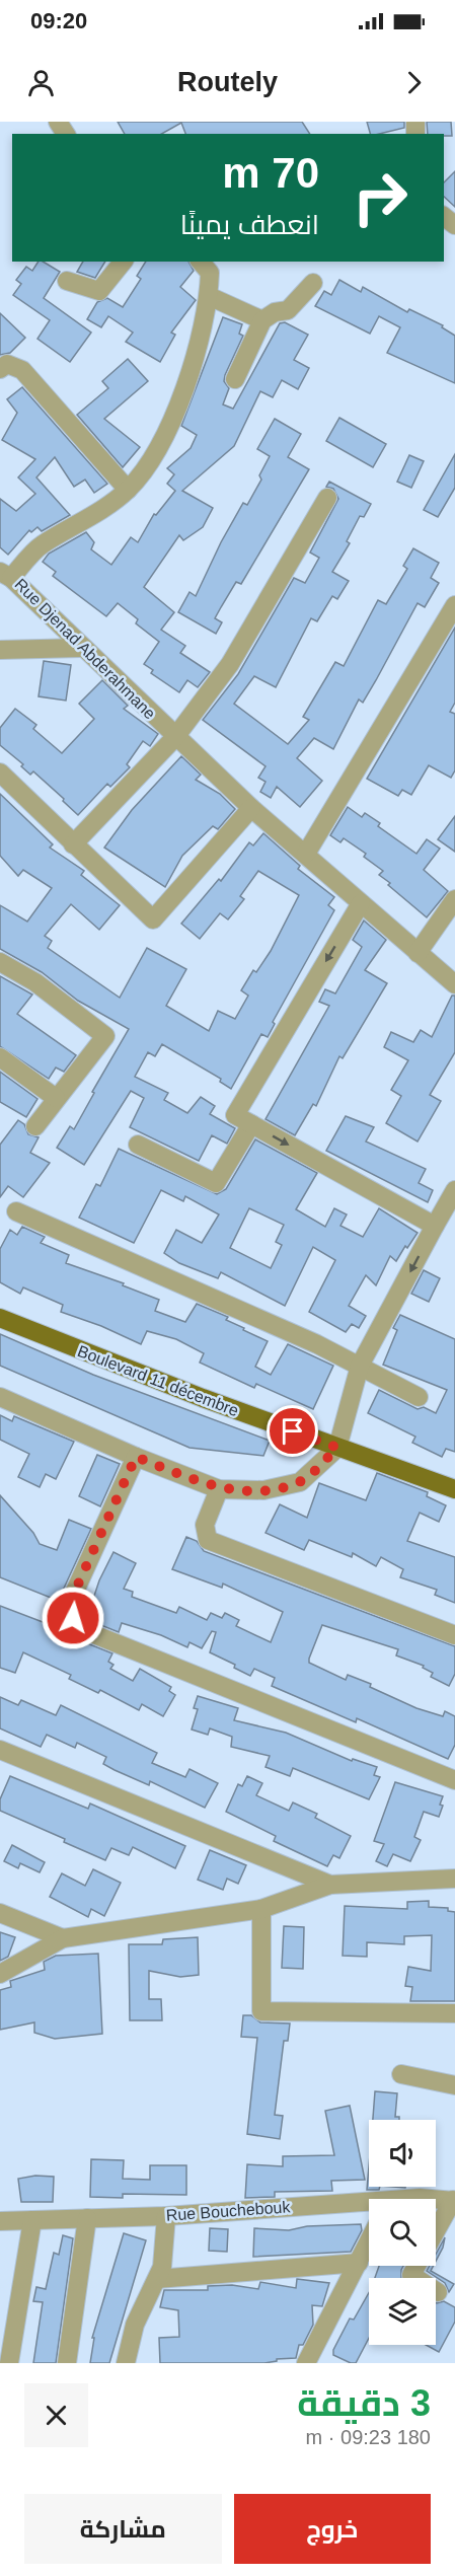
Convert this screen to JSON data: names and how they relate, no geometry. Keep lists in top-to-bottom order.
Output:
{
  "streets": {
    "main road": ["Boulevard 11 décembre"],
    "street": ["Rue Djenad Abderahmane", "Rue Bouchebouk"]
  },
  "page": {
    "status": "09:20",
    "header": "Routely",
    "turn": ["70 m", "انعطف يمينًا"],
    "heading": ["3 دقيقة", "180 m · 09:23"],
    "buttons": ["خروج", "مشاركة"]
  }
}
